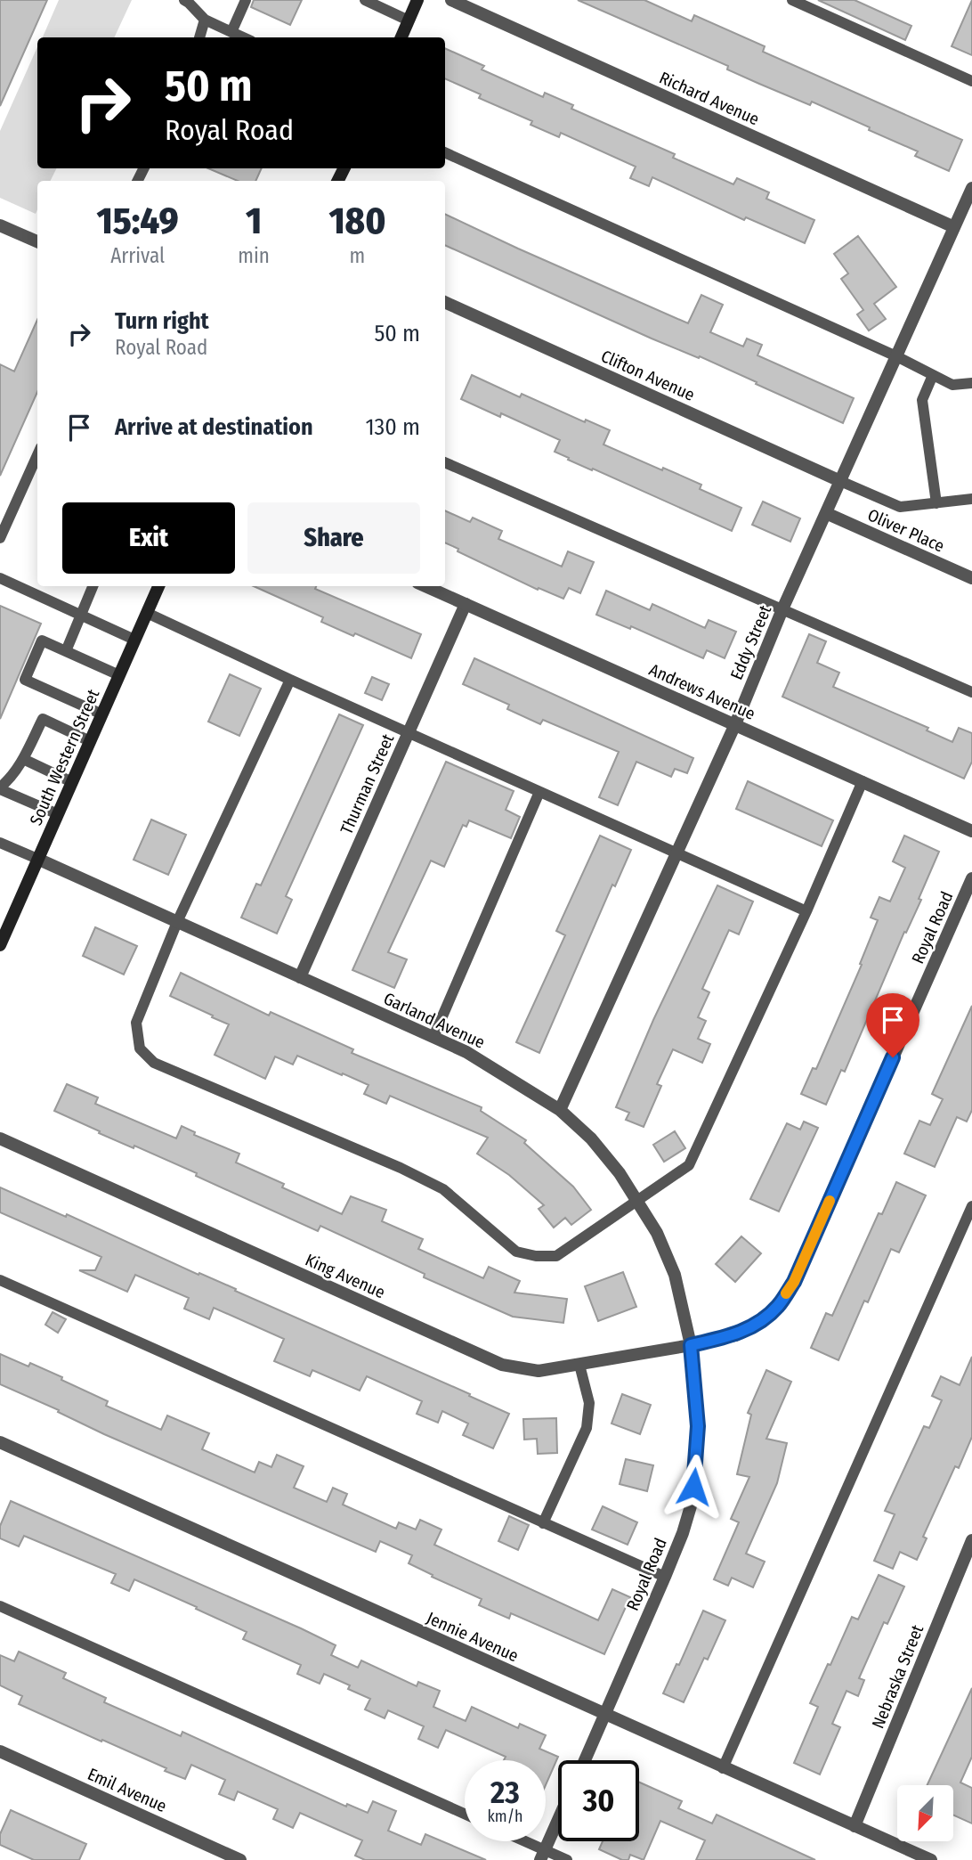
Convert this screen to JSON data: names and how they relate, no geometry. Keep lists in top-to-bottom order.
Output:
{
  "streets": {
    "main road": ["South Western Street"],
    "street": [
      "Richard Avenue",
      "Clifton Avenue",
      "Oliver Place",
      "Eddy Street",
      "Andrews Avenue",
      "Thurman Street",
      "Royal Road",
      "Garland Avenue",
      "King Avenue",
      "Jennie Avenue",
      "Nebraska Street",
      "Emil Avenue"
    ]
  },
  "crossings": [
    ["Richard Avenue", "Eddy Street"],
    ["Clifton Avenue", "Eddy Street"],
    ["Oliver Place", "Eddy Street"],
    ["Eddy Street", "Andrews Avenue"],
    ["Eddy Street", "Garland Avenue"],
    ["Andrews Avenue", "Thurman Street"],
    ["South Western Street", "Garland Avenue"],
    ["Thurman Street", "Garland Avenue"],
    ["Royal Road", "Garland Avenue"],
    ["Royal Road", "King Avenue"],
    ["Royal Road", "Jennie Avenue"],
    ["Garland Avenue", "King Avenue"],
    ["Jennie Avenue", "Nebraska Street"]
  ],
  "north": "bottom left",
  "page": {
    "turn": ["50 m", "Royal Road"],
    "eta": [
      "15:49",
      "Arrival",
      "1",
      "min",
      "180",
      "m"
    ],
    "list": [
      {
        "name": "Turn right",
        "note": "Royal Road",
        "value": "50 m"
      },
      {
        "name": "Arrive at destination",
        "value": "130 m"
      }
    ],
    "buttons": ["Exit", "Share"],
    "speed": "23 km/h",
    "limit": "30"
  }
}
